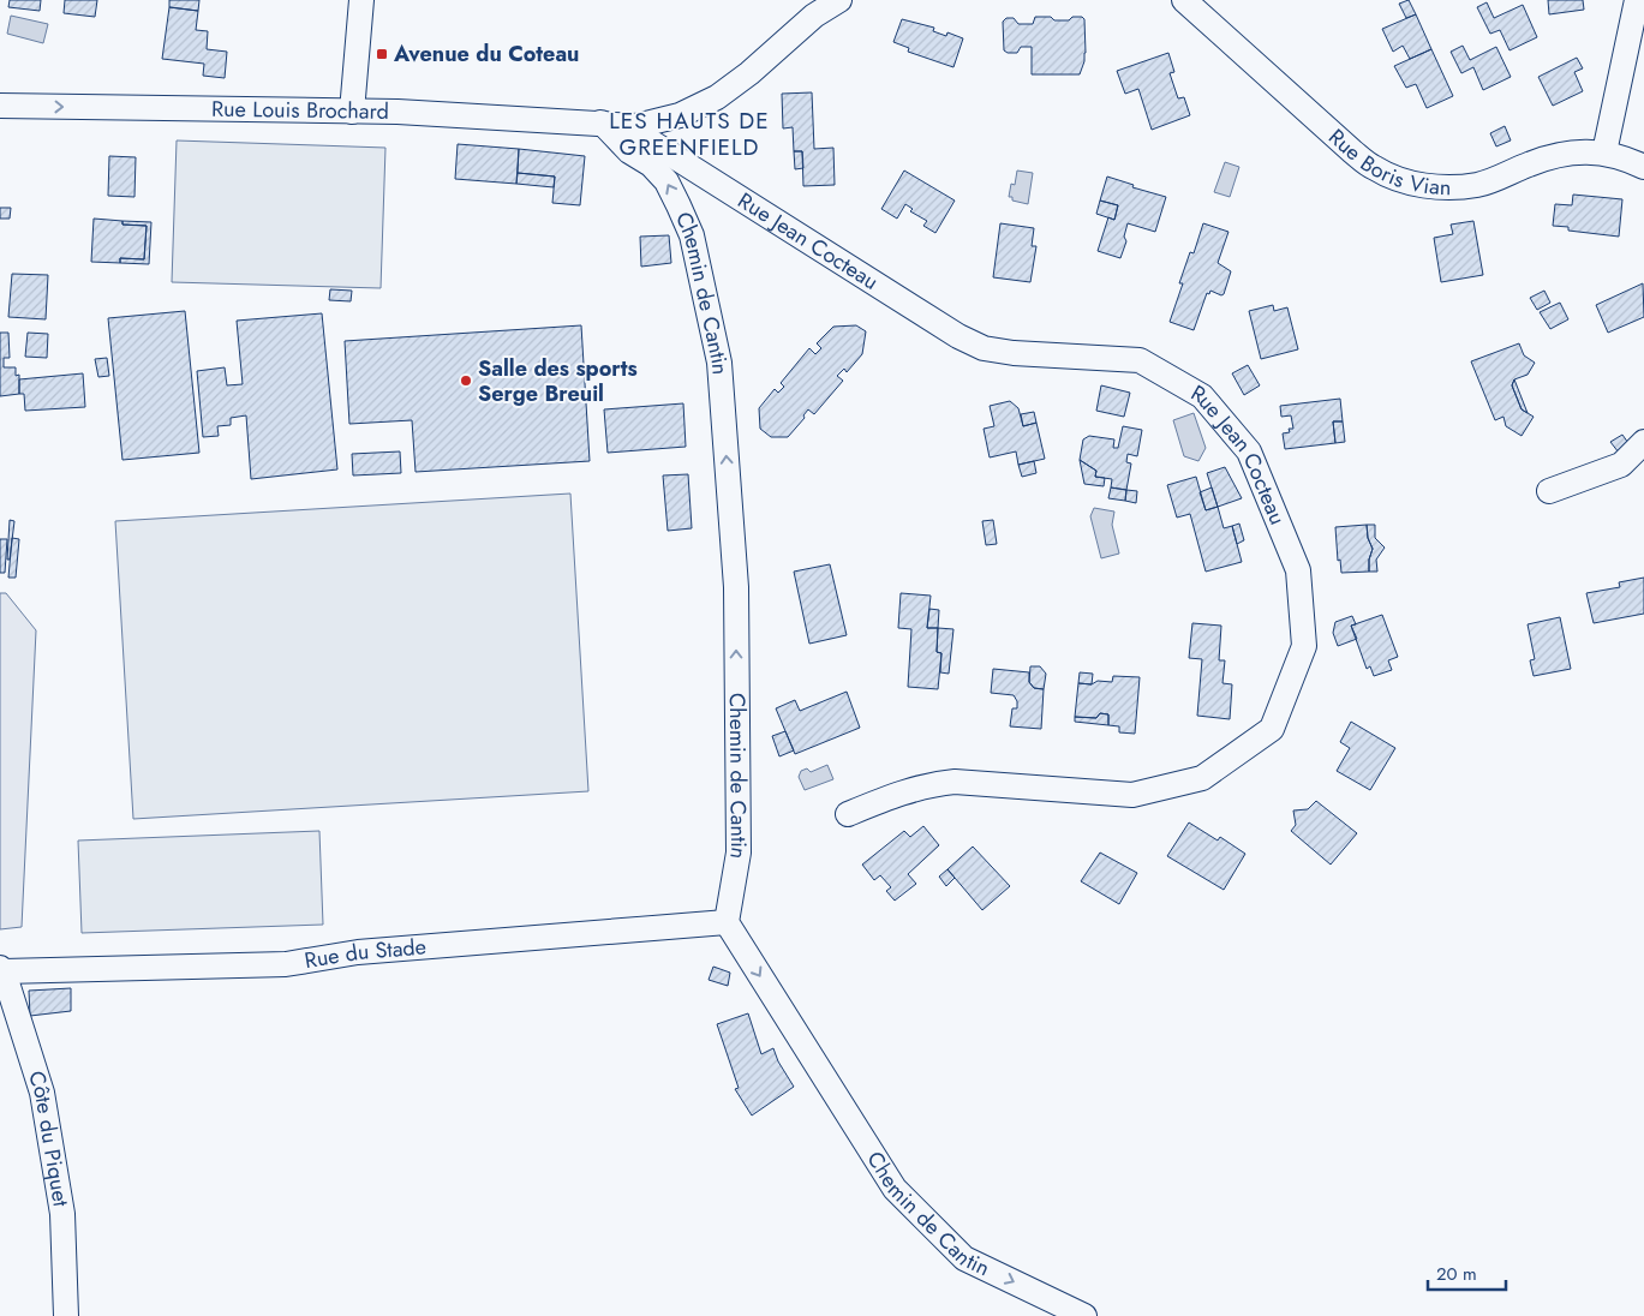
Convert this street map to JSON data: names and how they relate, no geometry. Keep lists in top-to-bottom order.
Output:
{
  "streets": {
    "street": [
      "Rue Louis Brochard",
      "Rue Boris Vian",
      "Rue Jean Cocteau",
      "Chemin de Cantin",
      "Rue du Stade",
      "Côte du Piquet"
    ]
  },
  "crossings": [
    ["Rue Louis Brochard", "Rue Jean Cocteau"],
    ["Rue Louis Brochard", "Chemin de Cantin"],
    ["Rue Jean Cocteau", "Chemin de Cantin"],
    ["Chemin de Cantin", "Rue du Stade"],
    ["Rue du Stade", "Côte du Piquet"]
  ],
  "one_way": ["Rue Louis Brochard"],
  "districts": ["LES HAUTS DE GREENFIELD"],
  "places": {
    "transit": ["Avenue du Coteau"],
    "other": ["Salle des sports Serge Breuil"]
  },
  "scale_bar": "20 m"
}
